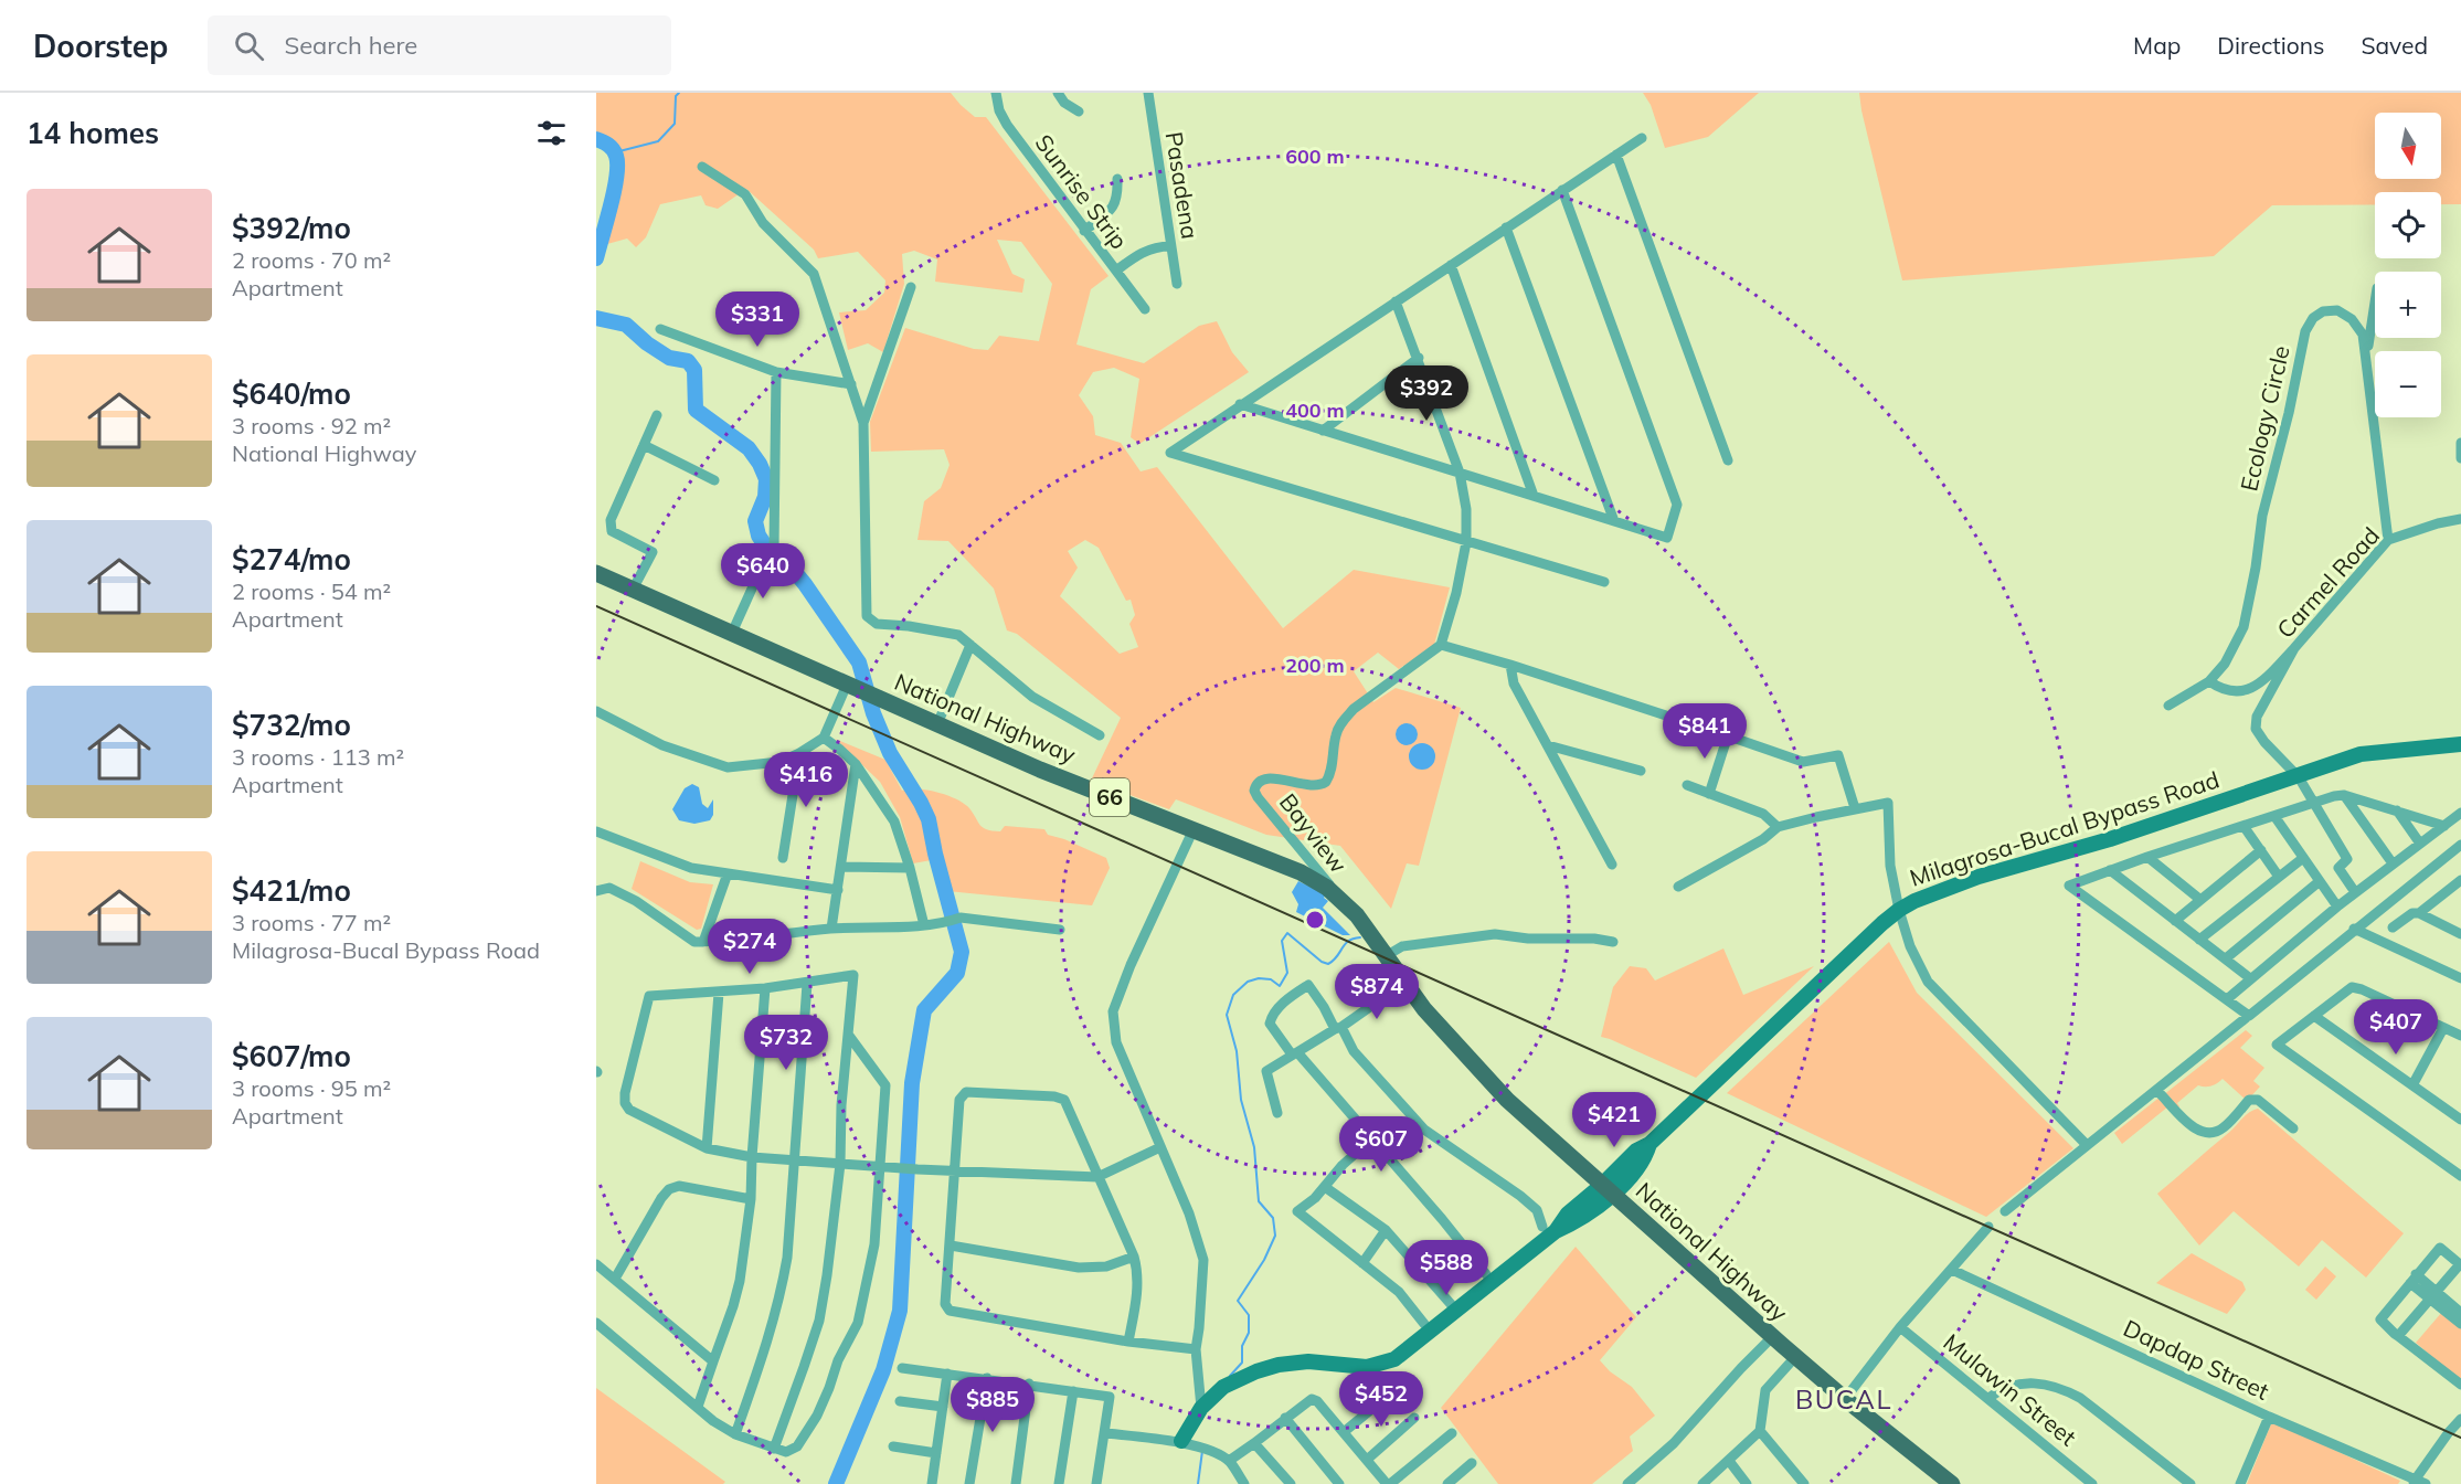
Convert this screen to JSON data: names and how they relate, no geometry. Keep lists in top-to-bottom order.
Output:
{
  "streets": {
    "main road": ["National Highway", "66", "Milagrosa-Bucal Bypass Road"],
    "street": [
      "Pasadena",
      "Sunrise Strip",
      "Ecology Circle",
      "Carmel Road",
      "Bayview",
      "Dapdap Street",
      "Mulawin Street"
    ]
  },
  "crossings": [
    ["Ecology Circle", "Carmel Road"],
    ["Carmel Road", "Milagrosa-Bucal Bypass Road"],
    ["National Highway", "Milagrosa-Bucal Bypass Road"],
    ["National Highway", "Bayview"]
  ],
  "districts": ["BUCAL"],
  "north": "bottom",
  "page": {
    "header": "Doorstep",
    "search": "Search here",
    "nav": ["Map", "Directions", "Saved"],
    "heading": "14 homes",
    "map_buttons": ["+", "−"],
    "list": [
      {
        "name": "$392/mo",
        "note": "2 rooms · 70 m² · Apartment"
      },
      {
        "name": "$640/mo",
        "note": "3 rooms · 92 m² · National Highway"
      },
      {
        "name": "$274/mo",
        "note": "2 rooms · 54 m² · Apartment"
      },
      {
        "name": "$732/mo",
        "note": "3 rooms · 113 m² · Apartment"
      },
      {
        "name": "$421/mo",
        "note": "3 rooms · 77 m² · Milagrosa-Bucal Bypass Road"
      },
      {
        "name": "$607/mo",
        "note": "3 rooms · 95 m² · Apartment"
      }
    ],
    "price": [
      "$331",
      "$392",
      "$640",
      "$841",
      "$416",
      "$274",
      "$874",
      "$407",
      "$732",
      "$421",
      "$607",
      "$588",
      "$452",
      "$885"
    ]
  },
  "rings": ["600 m", "400 m", "200 m"]
}
